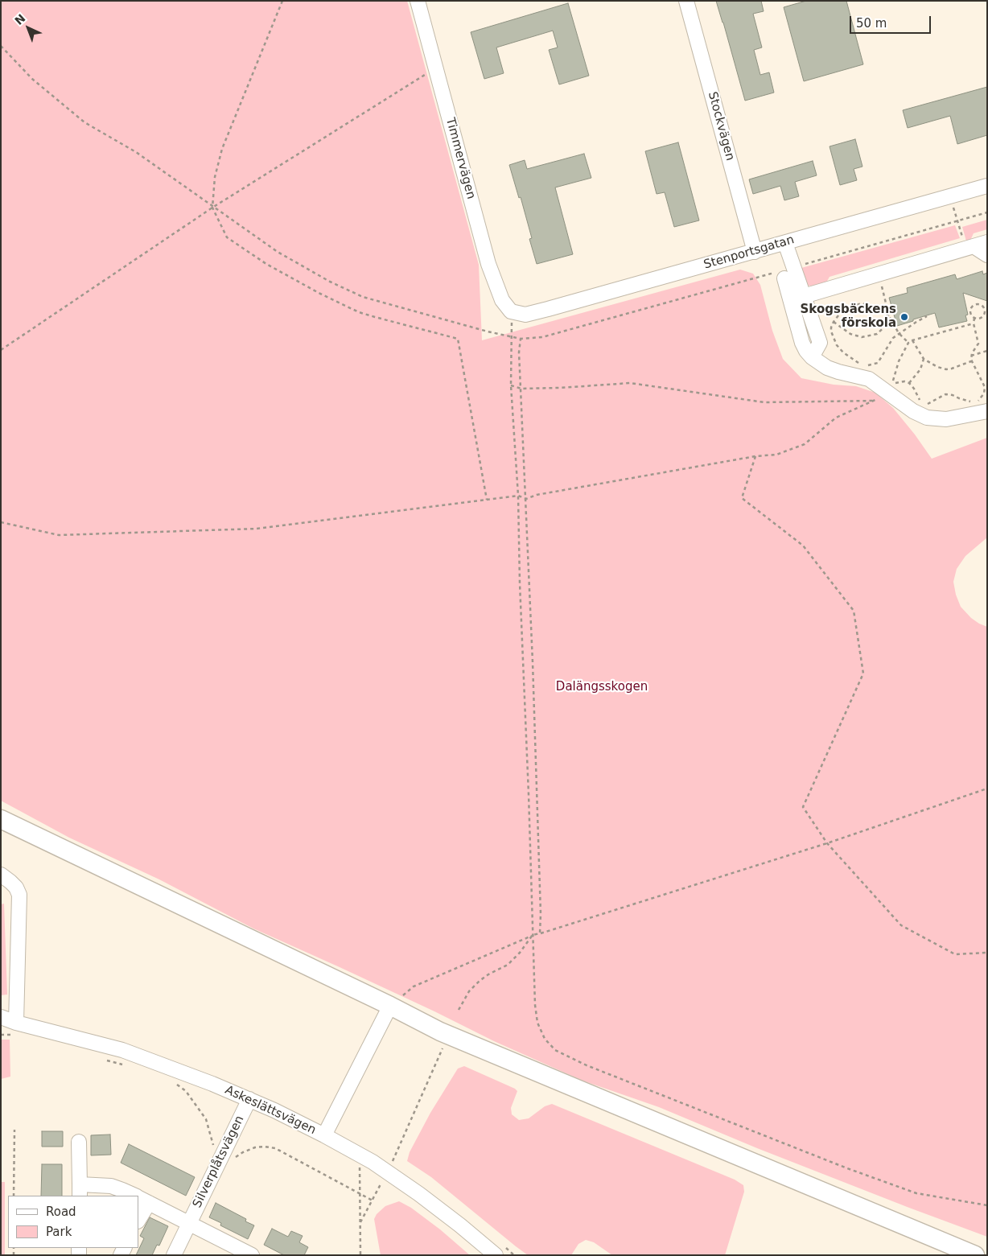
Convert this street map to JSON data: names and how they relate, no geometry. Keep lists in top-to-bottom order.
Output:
{
  "streets": {
    "street": [
      "Stockvägen",
      "Timmervägen",
      "Stenportsgatan",
      "Askeslättsvägen",
      "Silverplåtsvägen"
    ]
  },
  "crossings": [
    ["Stockvägen", "Stenportsgatan"],
    ["Timmervägen", "Stenportsgatan"],
    ["Askeslättsvägen", "Silverplåtsvägen"]
  ],
  "parks": ["Dalängsskogen"],
  "places": ["Skogsbäckens förskola"],
  "legend": ["Road", "Park"],
  "scale_bar": "50 m",
  "north": "top left"
}
